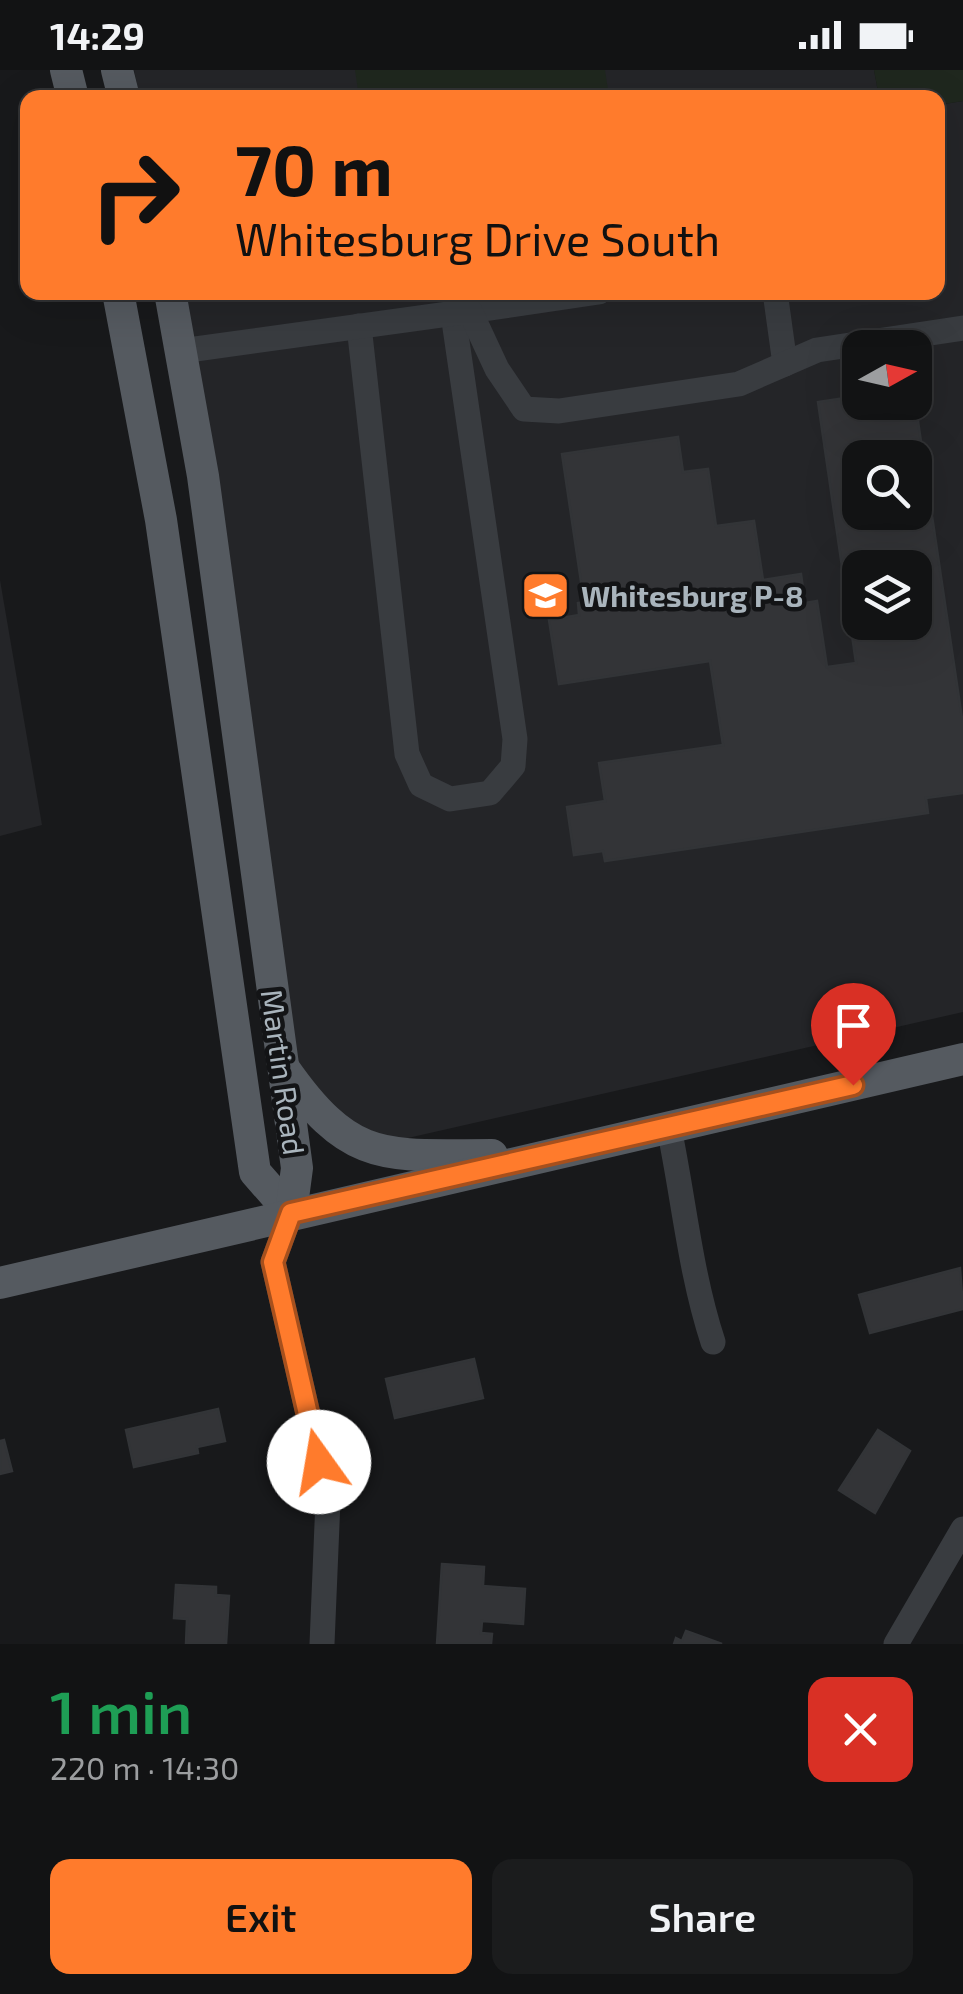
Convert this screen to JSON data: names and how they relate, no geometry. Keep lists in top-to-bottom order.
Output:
{
  "streets": {
    "main road": ["Martin Road"]
  },
  "places": {
    "school or university": ["Whitesburg P-8"]
  },
  "north": "right",
  "page": {
    "status": "14:29",
    "turn": ["70 m", "Whitesburg Drive South"],
    "heading": ["1 min", "220 m · 14:30"],
    "buttons": ["Exit", "Share"]
  }
}
